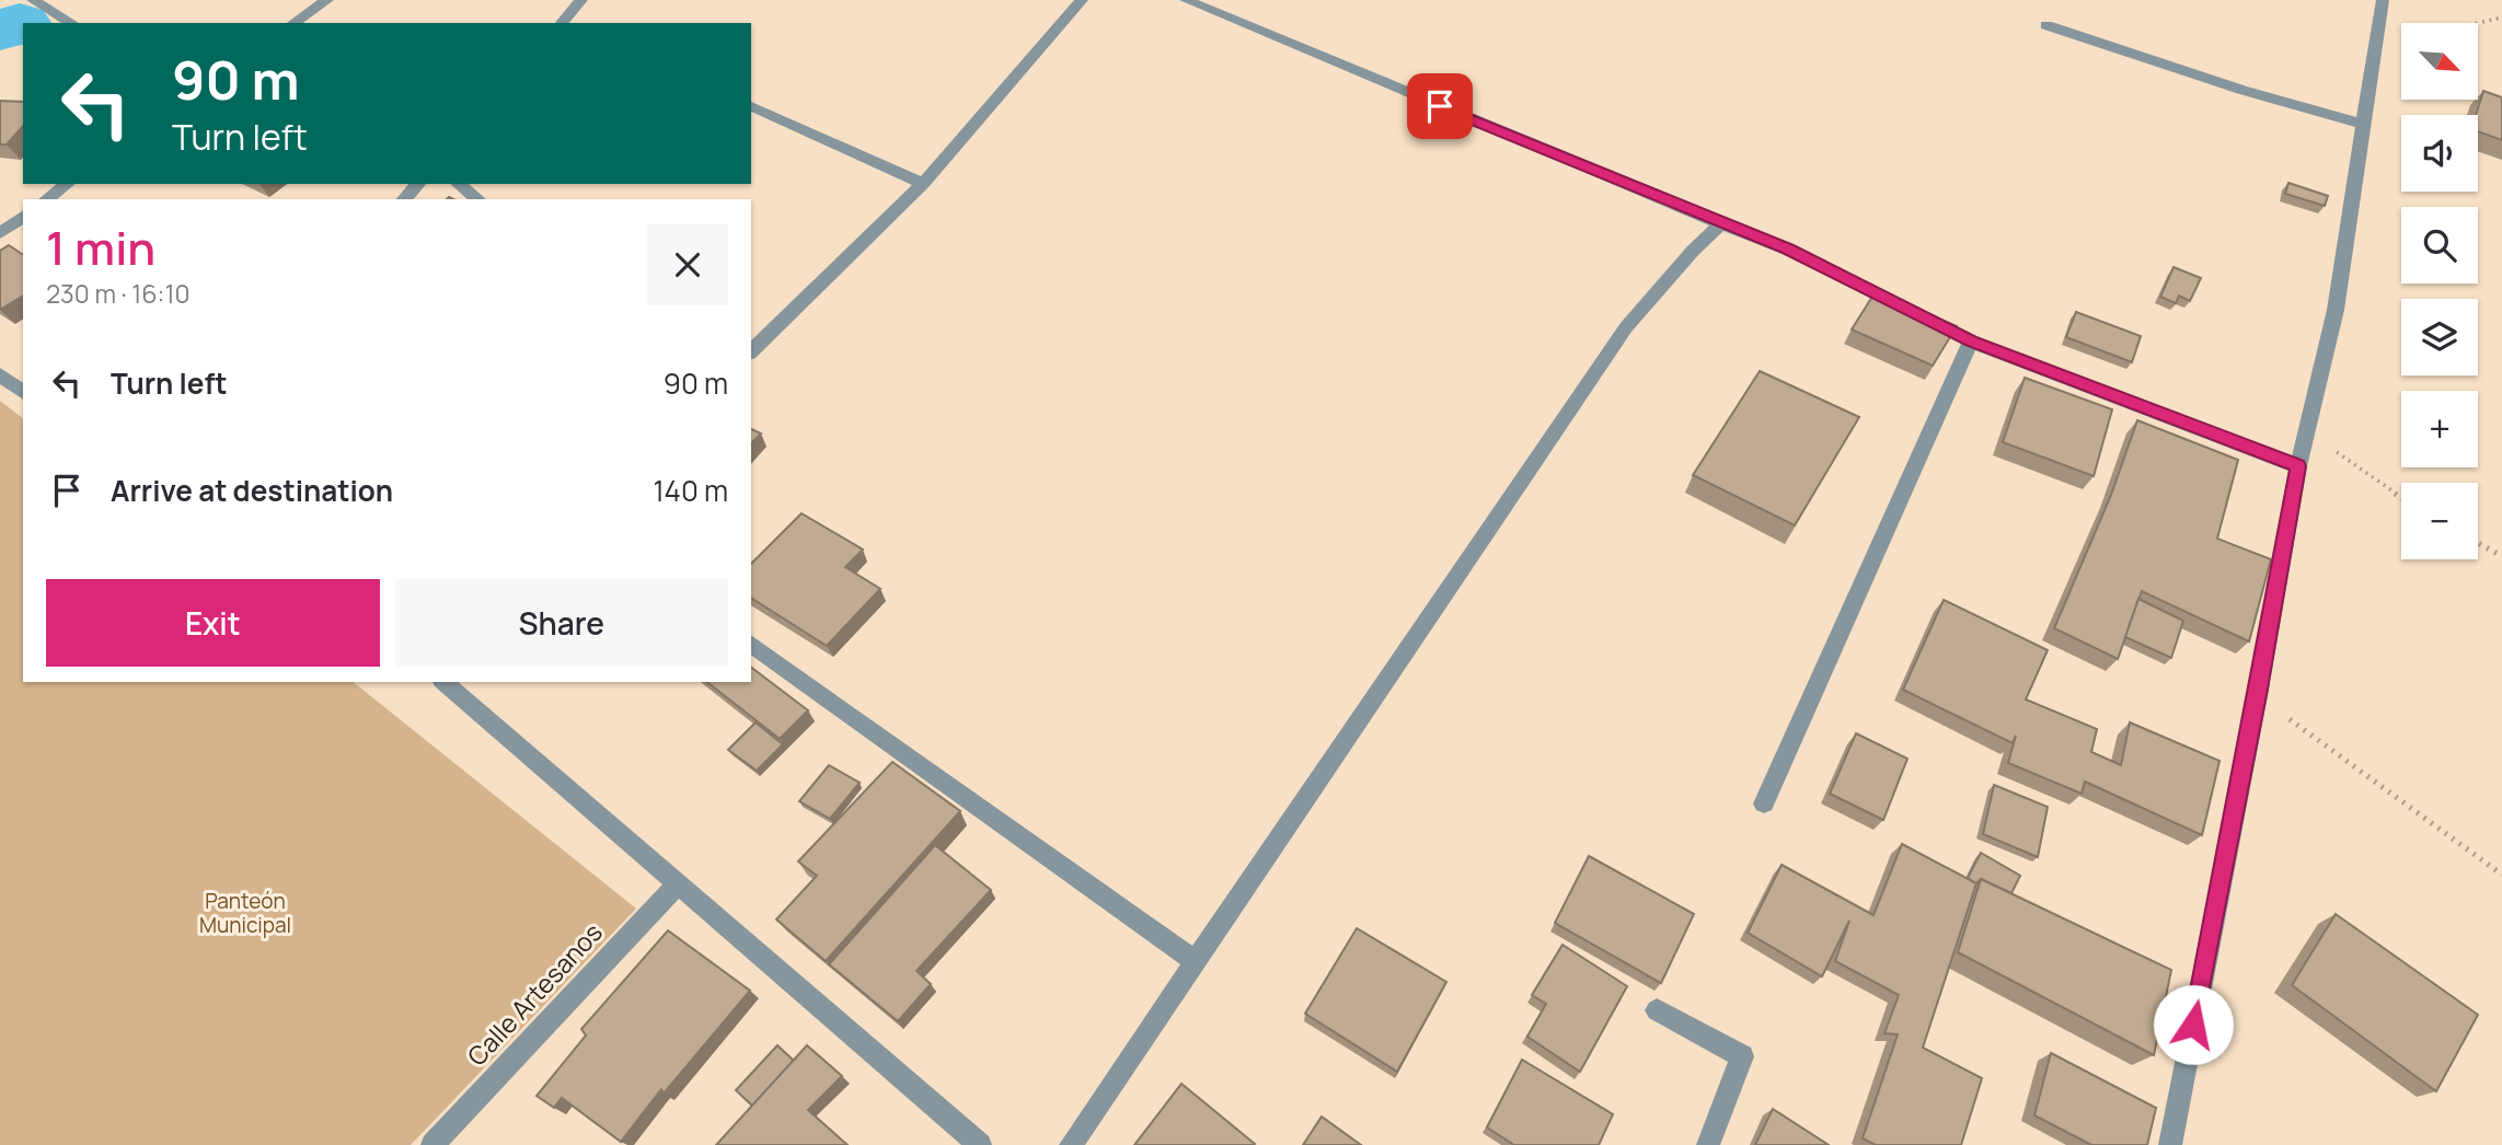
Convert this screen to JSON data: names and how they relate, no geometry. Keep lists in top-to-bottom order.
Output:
{
  "streets": {
    "street": ["Calle Artesanos"]
  },
  "parks": ["Panteón Municipal"],
  "north": "bottom right",
  "page": {
    "map_buttons": ["+", "−"],
    "turn": ["90 m", "Turn left"],
    "heading": ["1 min", "230 m · 16:10"],
    "list": [
      {
        "name": "Turn left",
        "value": "90 m"
      },
      {
        "name": "Arrive at destination",
        "value": "140 m"
      }
    ],
    "buttons": ["Exit", "Share"]
  }
}
